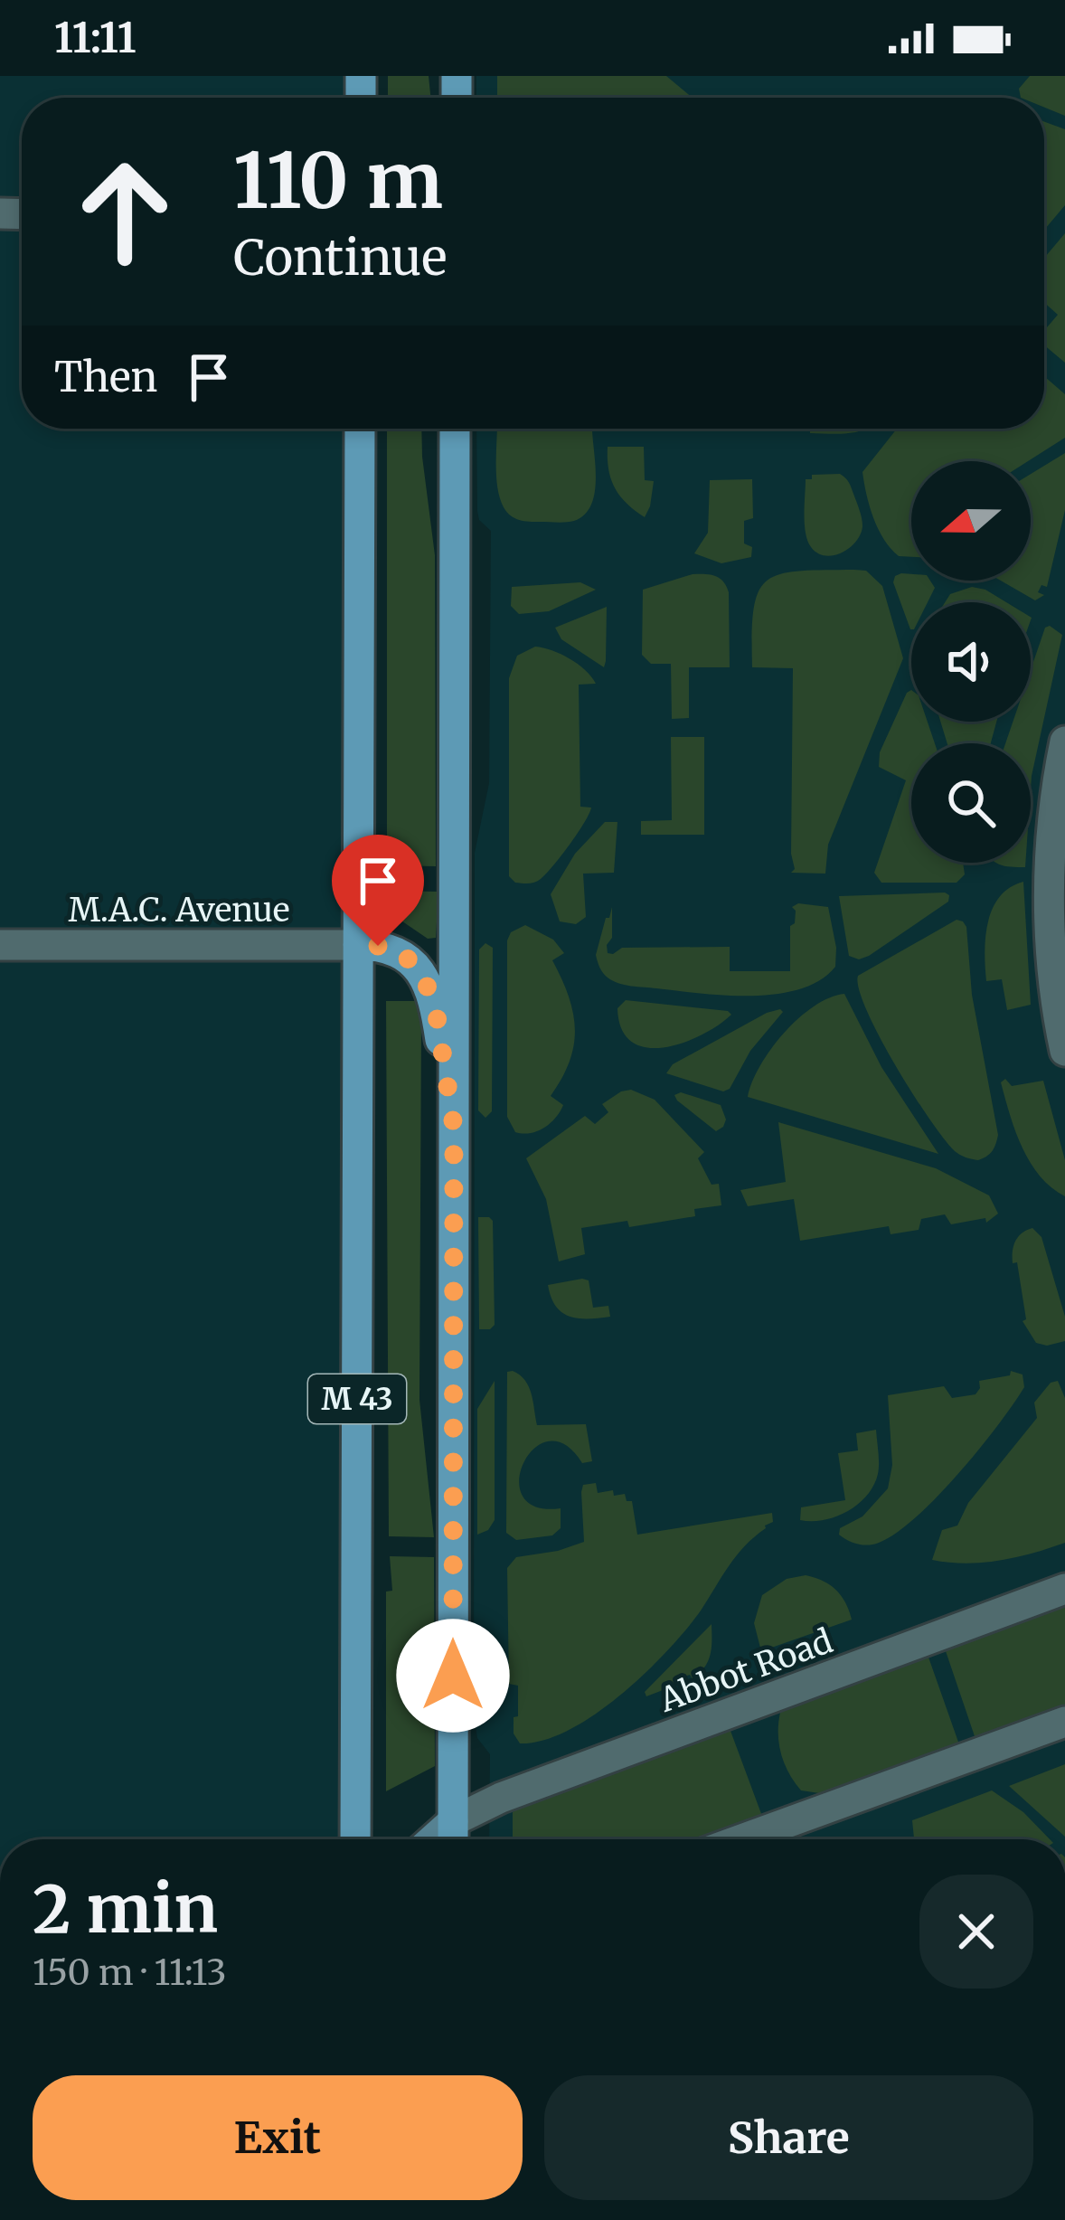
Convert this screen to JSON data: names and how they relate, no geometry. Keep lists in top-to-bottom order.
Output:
{
  "streets": {
    "main road": ["M 43"],
    "street": ["M.A.C. Avenue", "Abbot Road"]
  },
  "crossings": [
    ["M.A.C. Avenue", "M 43"],
    ["M 43", "Abbot Road"]
  ],
  "north": "left",
  "page": {
    "status": "11:11",
    "turn": ["110 m", "Continue"],
    "then": "Then",
    "heading": ["2 min", "150 m · 11:13"],
    "buttons": ["Exit", "Share"]
  }
}
